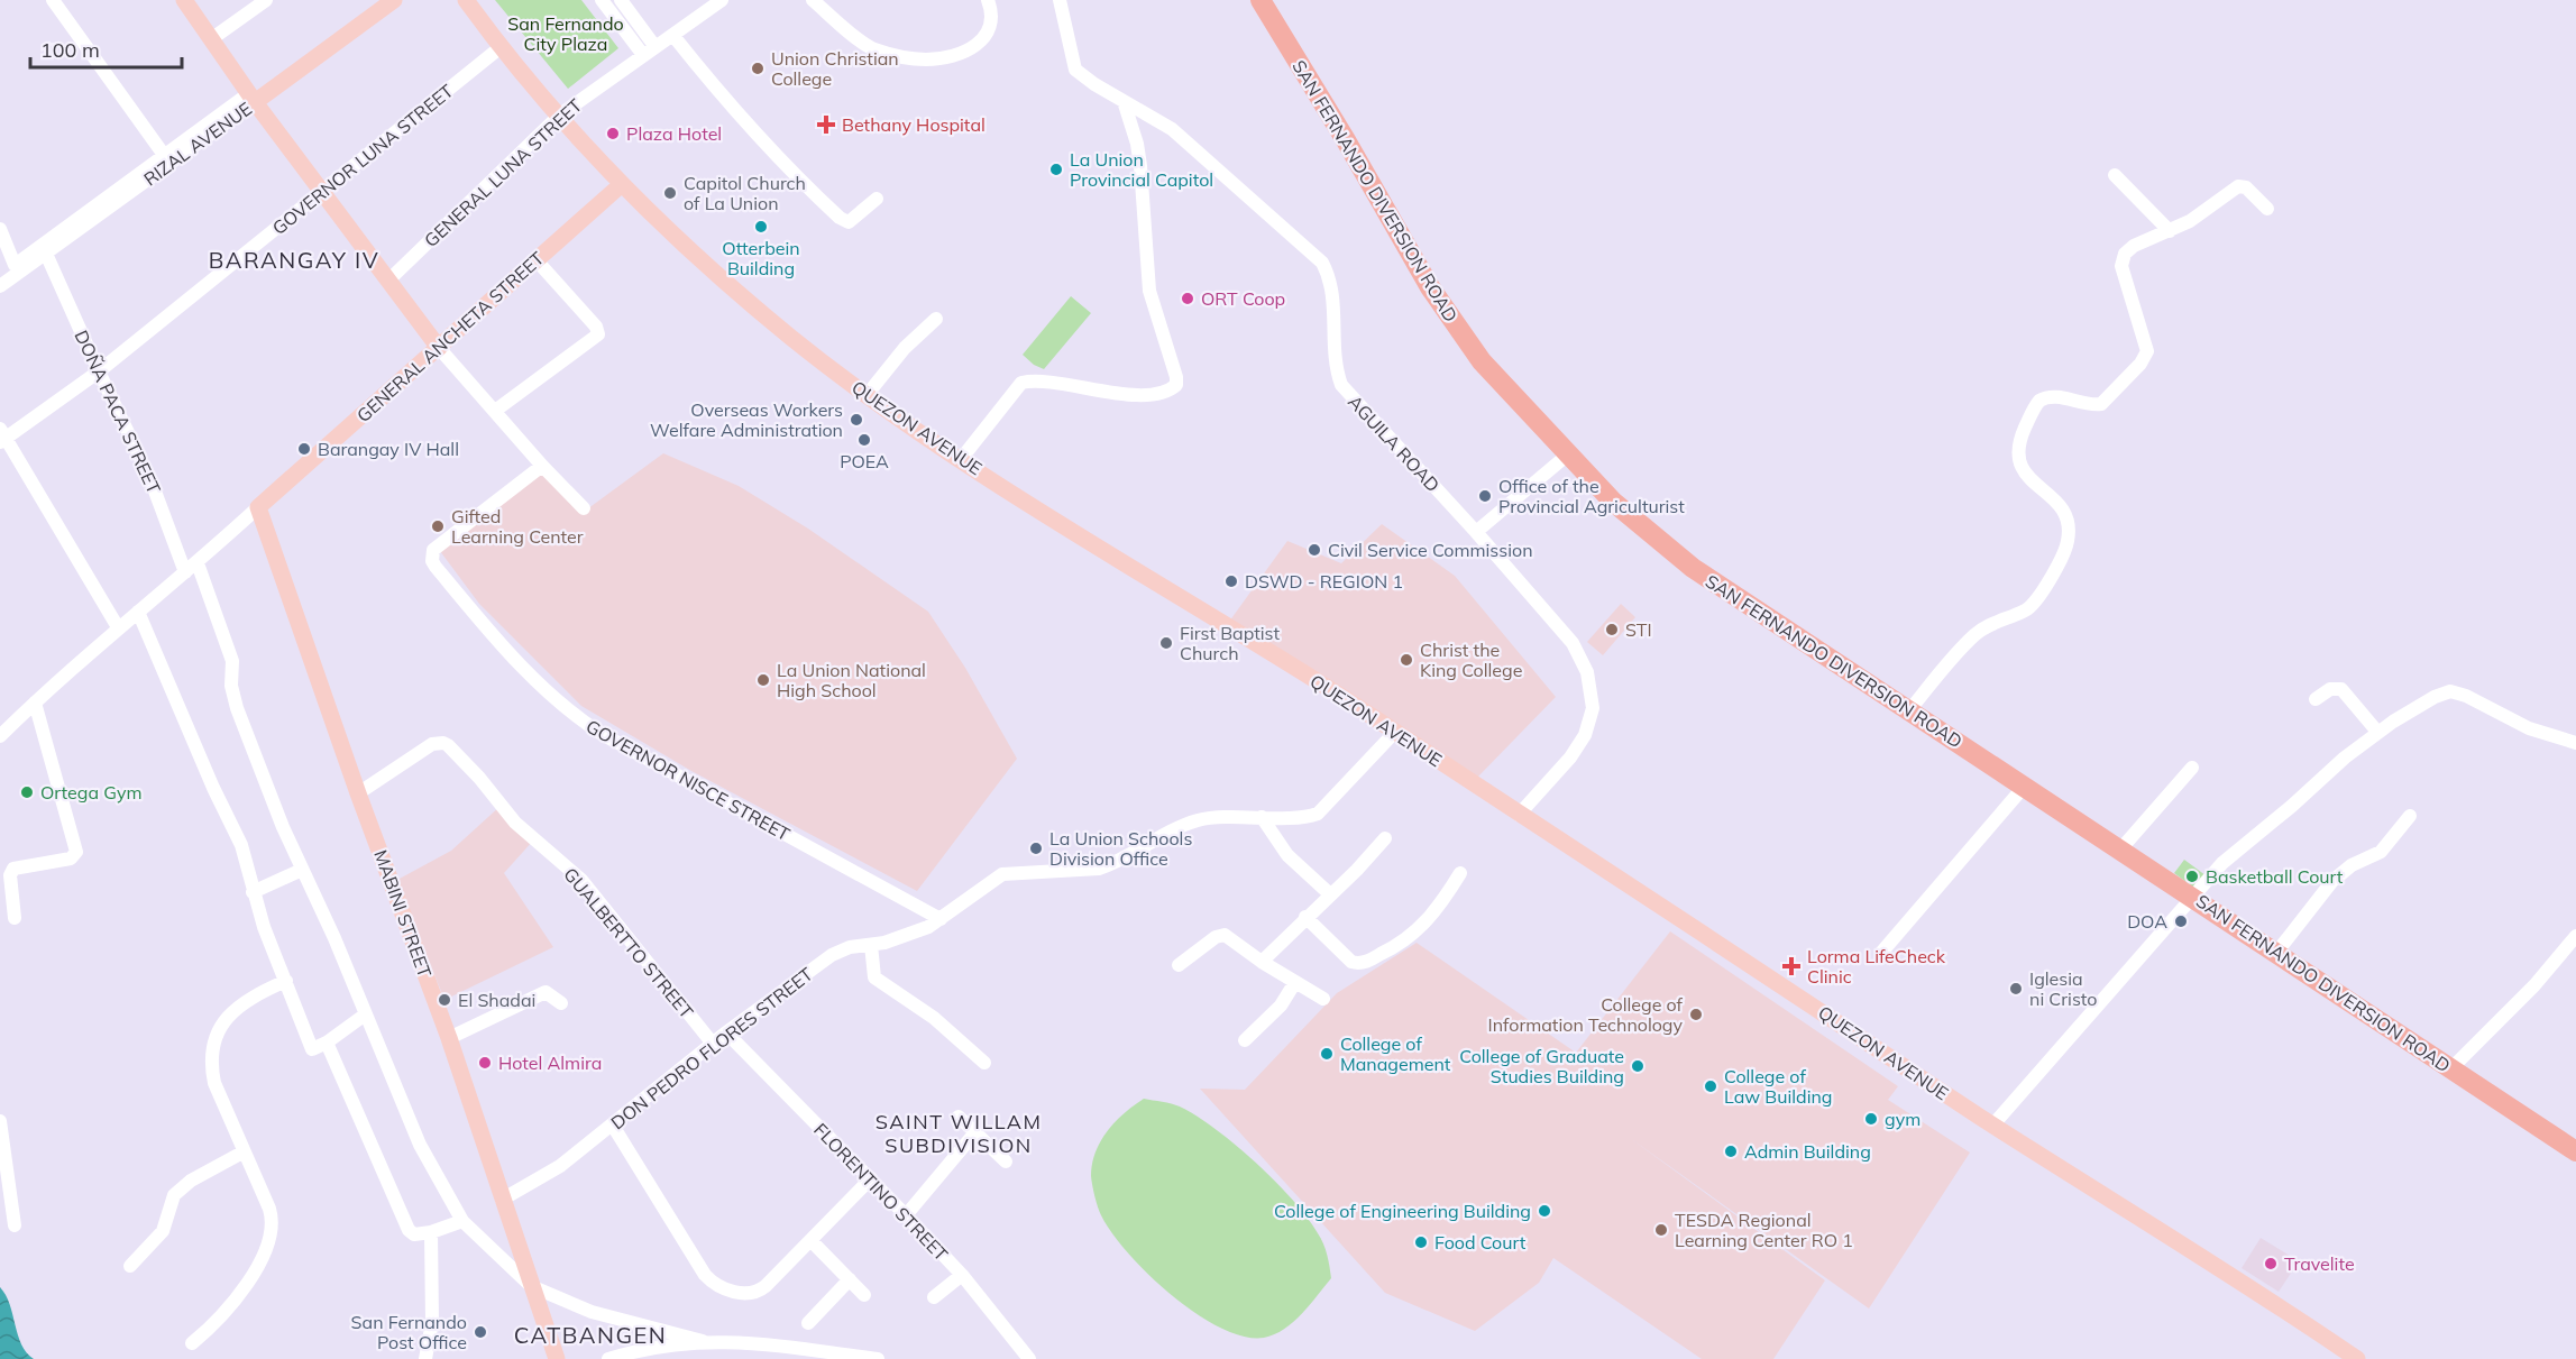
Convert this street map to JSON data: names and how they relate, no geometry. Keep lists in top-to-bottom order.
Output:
{
  "streets": {
    "highway": ["SAN FERNANDO DIVERSION ROAD"],
    "main road": [
      "RIZAL AVENUE",
      "GENERAL ANCHETA STREET",
      "QUEZON AVENUE",
      "MABINI STREET"
    ],
    "street": [
      "GOVERNOR LUNA STREET",
      "GENERAL LUNA STREET",
      "DOÑA PACA STREET",
      "AGUILA ROAD",
      "GOVERNOR NISCE STREET",
      "GUALBERTTO STREET",
      "DON PEDRO FLORES STREET",
      "FLORENTINO STREET"
    ]
  },
  "crossings": [
    ["RIZAL AVENUE", "DOÑA PACA STREET"],
    ["GOVERNOR LUNA STREET", "DOÑA PACA STREET"],
    ["GOVERNOR LUNA STREET", "QUEZON AVENUE"],
    ["GENERAL LUNA STREET", "QUEZON AVENUE"],
    ["GENERAL ANCHETA STREET", "DOÑA PACA STREET"],
    ["GENERAL ANCHETA STREET", "QUEZON AVENUE"],
    ["GENERAL ANCHETA STREET", "MABINI STREET"],
    ["QUEZON AVENUE", "AGUILA ROAD"],
    ["QUEZON AVENUE", "DON PEDRO FLORES STREET"],
    ["GOVERNOR NISCE STREET", "DON PEDRO FLORES STREET"],
    ["MABINI STREET", "GUALBERTTO STREET"],
    ["MABINI STREET", "DON PEDRO FLORES STREET"],
    ["GUALBERTTO STREET", "DON PEDRO FLORES STREET"],
    ["DON PEDRO FLORES STREET", "FLORENTINO STREET"]
  ],
  "districts": ["BARANGAY IV", "SAINT WILLAM SUBDIVISION", "CATBANGEN"],
  "parks": ["San Fernando City Plaza"],
  "places": {
    "other": [
      "Union Christian College",
      "Plaza Hotel",
      "La Union Provincial Capitol",
      "Capitol Church of La Union",
      "Otterbein Building",
      "ORT Coop",
      "Overseas Workers Welfare Administration",
      "POEA",
      "Barangay IV Hall",
      "Office of the Provincial Agriculturist",
      "Gifted Learning Center",
      "Civil Service Commission",
      "DSWD - REGION 1",
      "STI",
      "First Baptist Church",
      "Christ the King College",
      "La Union National High School",
      "Ortega Gym",
      "La Union Schools Division Office",
      "Basketball Court",
      "DOA",
      "Iglesia ni Cristo",
      "El Shadai",
      "College of Information Technology",
      "College of Management",
      "Hotel Almira",
      "College of Graduate Studies Building",
      "College of Law Building",
      "gym",
      "Admin Building",
      "College of Engineering Building",
      "TESDA Regional Learning Center RO 1",
      "Food Court",
      "Travelite",
      "San Fernando Post Office"
    ],
    "health": ["Bethany Hospital", "Lorma LifeCheck Clinic"]
  },
  "scale_bar": "100 m"
}
